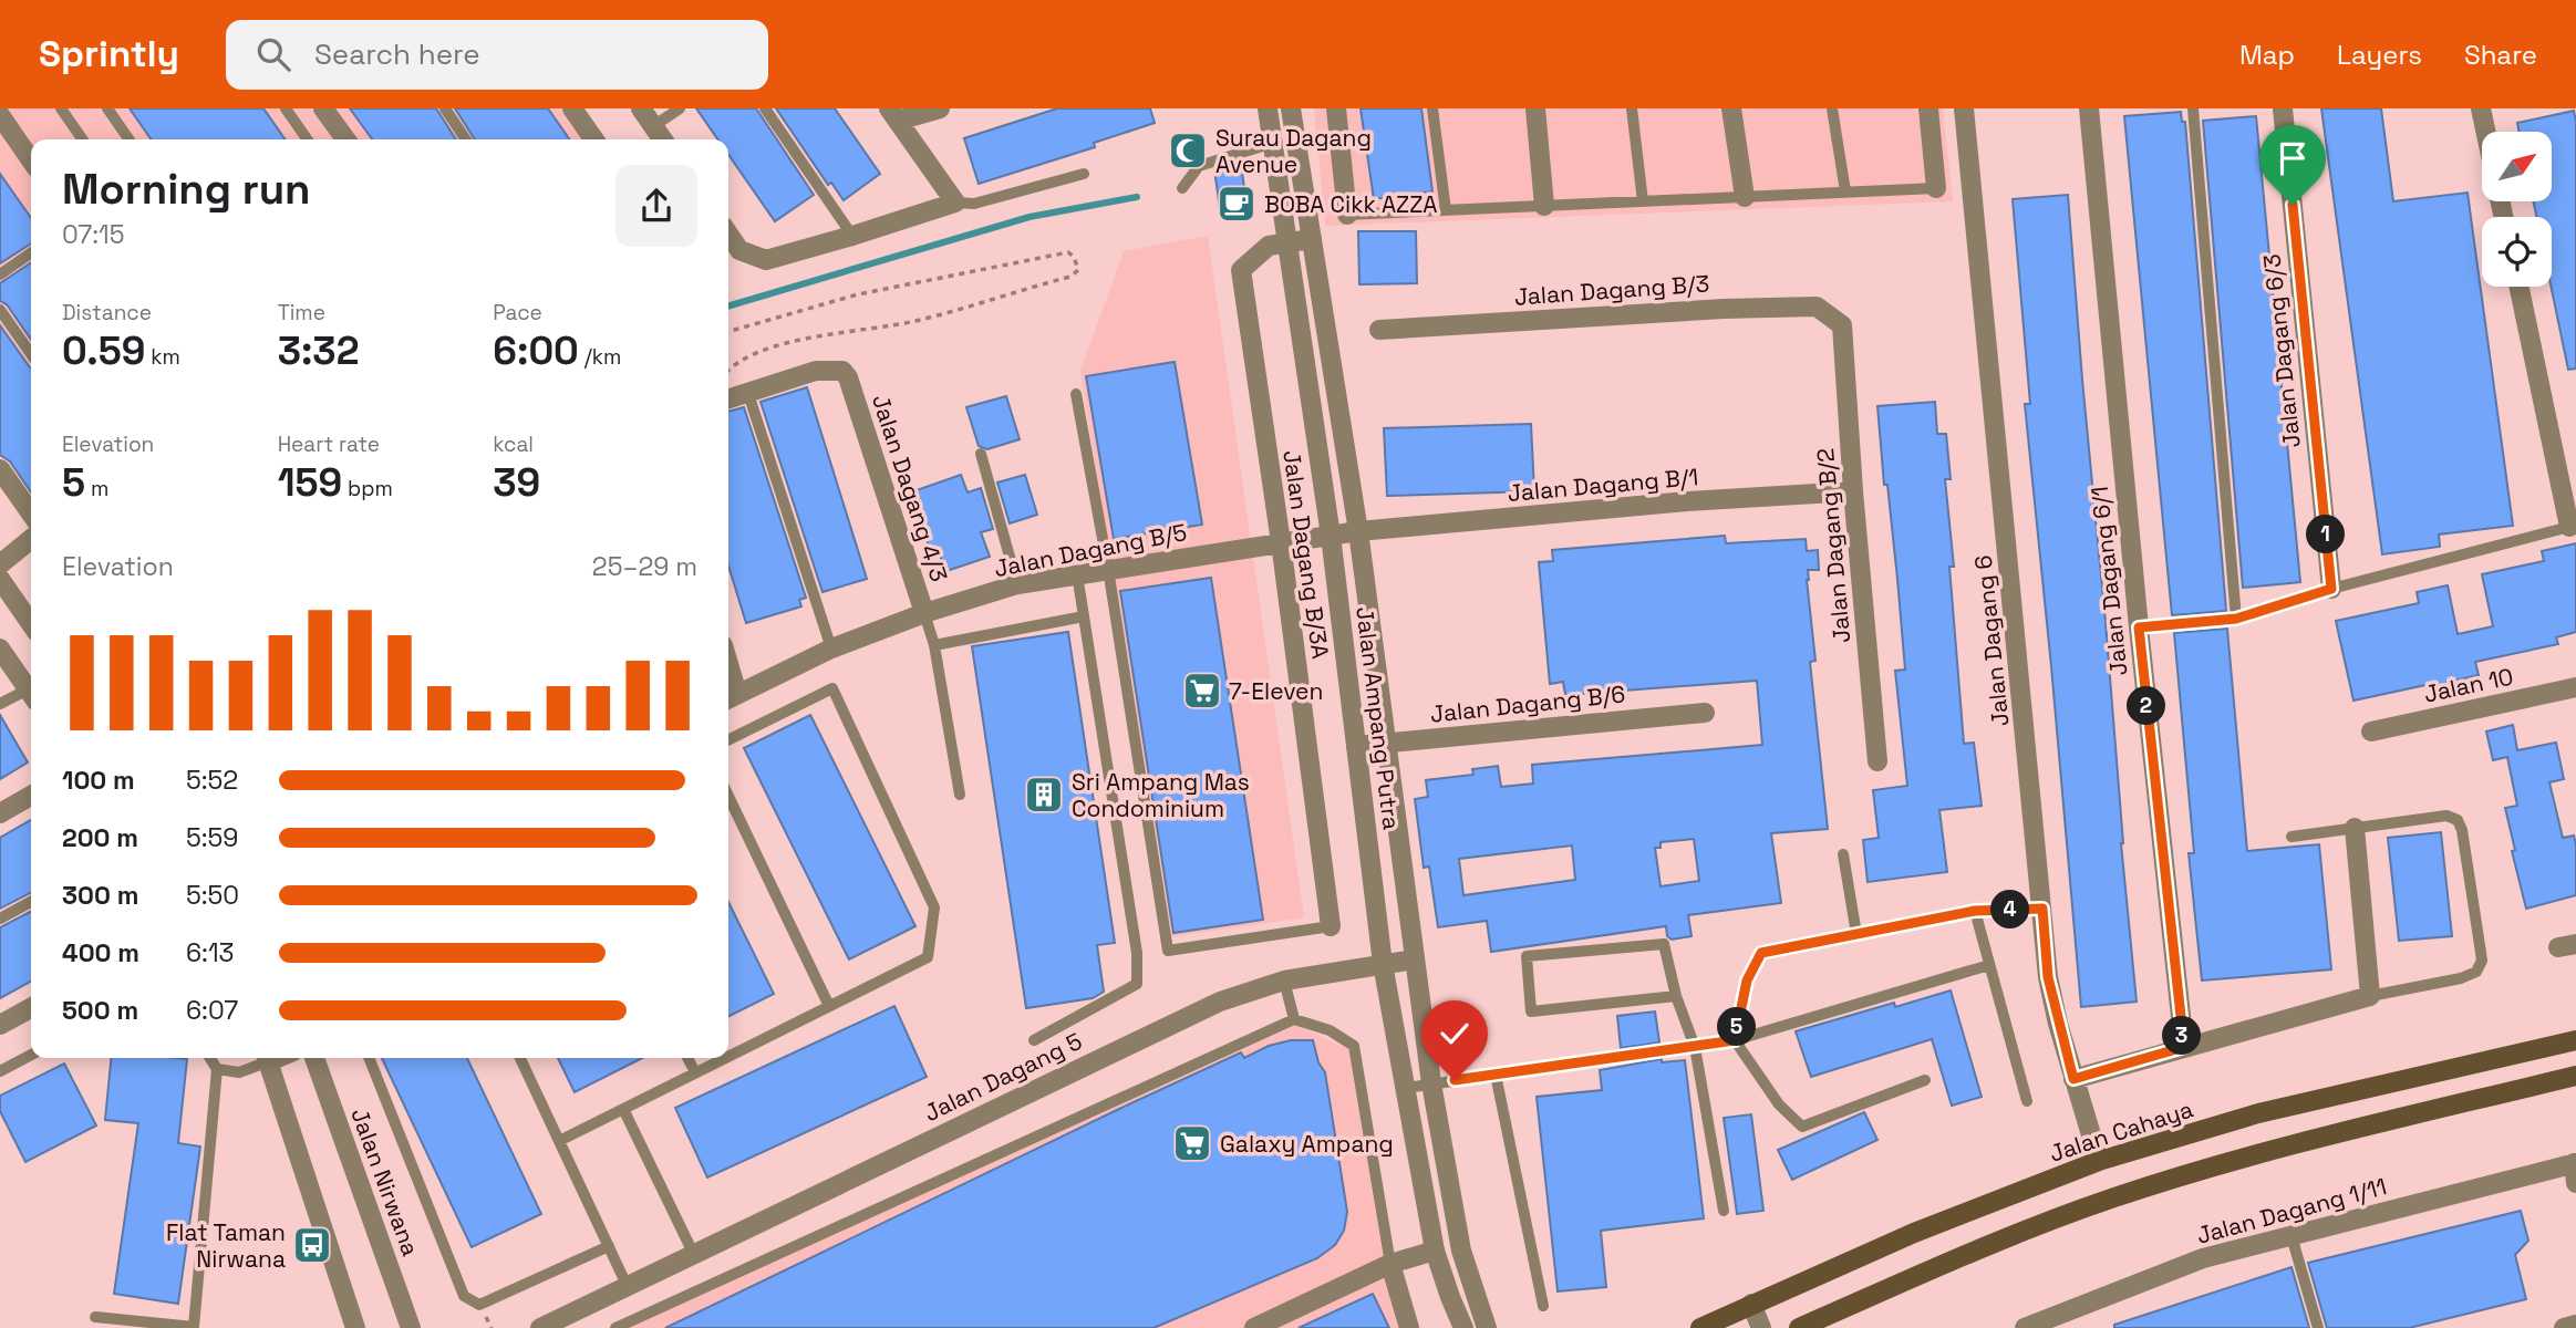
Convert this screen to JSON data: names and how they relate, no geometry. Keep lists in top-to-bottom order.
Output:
{
  "streets": {
    "main road": ["Jalan Cahaya"],
    "street": [
      "Jalan Dagang B/3",
      "Jalan Dagang 6/3",
      "Jalan Dagang B/1",
      "Jalan Dagang 4/3",
      "Jalan Dagang B/2",
      "Jalan Dagang B/5",
      "Jalan Dagang B/3A",
      "Jalan Dagang 6/1",
      "Jalan Dagang 6",
      "Jalan 10",
      "Jalan Dagang B/6",
      "Jalan Ampang Putra",
      "Jalan Dagang 5",
      "Jalan Nirwana",
      "Jalan Dagang 1/11"
    ]
  },
  "crossings": [
    ["Jalan Dagang B/3", "Jalan Dagang B/2"],
    ["Jalan Dagang B/1", "Jalan Dagang B/2"],
    ["Jalan Dagang B/1", "Jalan Dagang B/5"],
    ["Jalan Dagang B/1", "Jalan Ampang Putra"],
    ["Jalan Dagang 4/3", "Jalan Dagang B/5"],
    ["Jalan Dagang B/5", "Jalan Dagang B/3A"],
    ["Jalan Dagang B/5", "Jalan Ampang Putra"],
    ["Jalan Dagang B/3A", "Jalan Ampang Putra"],
    ["Jalan Dagang 6", "Jalan Cahaya"],
    ["Jalan Dagang B/6", "Jalan Ampang Putra"],
    ["Jalan Ampang Putra", "Jalan Dagang 5"]
  ],
  "places": {
    "mosque": ["Surau Dagang Avenue"],
    "cafe": ["BOBA Cikk AZZA"],
    "supermarket": ["7-Eleven", "Galaxy Ampang"],
    "building": ["Sri Ampang Mas Condominium"],
    "bus stop": ["Flat Taman Nirwana"]
  },
  "north": "top right",
  "page": {
    "header": "Sprintly",
    "search": "Search here",
    "nav": ["Map", "Layers", "Share"],
    "heading": ["Morning run", "07:15"],
    "stats": [
      ["Distance", "0.59 km"],
      ["Time", "3:32"],
      ["Pace", "6:00 /km"],
      ["Elevation", "5 m"],
      ["Heart rate", "159 bpm"],
      ["kcal", "39"]
    ],
    "pins": [
      "1",
      "2",
      "4",
      "5",
      "3"
    ],
    "chart": ["Elevation", "25–29 m"],
    "list": [
      {
        "name": "100 m",
        "note": "5:52"
      },
      {
        "name": "200 m",
        "note": "5:59"
      },
      {
        "name": "300 m",
        "note": "5:50"
      },
      {
        "name": "400 m",
        "note": "6:13"
      },
      {
        "name": "500 m",
        "note": "6:07"
      }
    ]
  }
}
